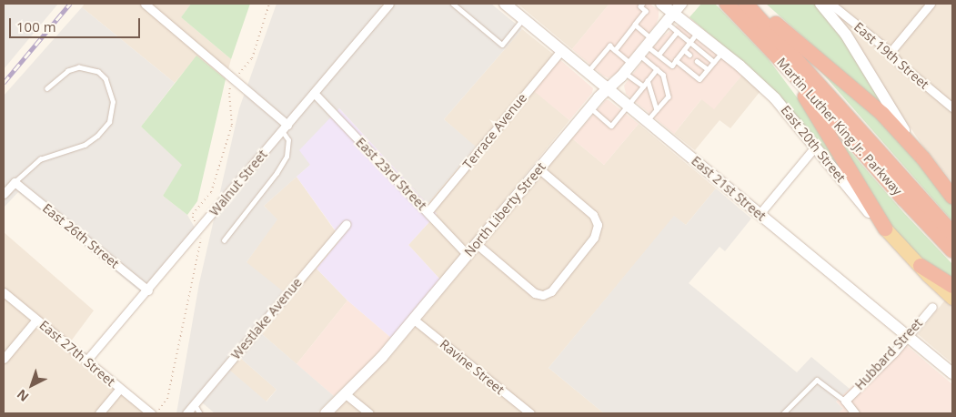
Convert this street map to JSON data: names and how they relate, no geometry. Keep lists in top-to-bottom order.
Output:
{
  "streets": {
    "highway": ["Martin Luther King Jr. Parkway"],
    "main road": ["East 20th Street"],
    "street": [
      "East 19th Street",
      "Terrace Avenue",
      "East 23rd Street",
      "Walnut Street",
      "East 21st Street",
      "North Liberty Street",
      "East 26th Street",
      "Westlake Avenue",
      "East 27th Street",
      "Hubbard Street",
      "Ravine Street"
    ]
  },
  "crossings": [
    ["Terrace Avenue", "East 23rd Street"],
    ["Terrace Avenue", "East 21st Street"],
    ["East 20th Street", "North Liberty Street"],
    ["East 23rd Street", "Walnut Street"],
    ["East 23rd Street", "North Liberty Street"],
    ["Walnut Street", "East 26th Street"],
    ["Walnut Street", "East 27th Street"],
    ["East 21st Street", "North Liberty Street"],
    ["East 21st Street", "Hubbard Street"],
    ["North Liberty Street", "Ravine Street"]
  ],
  "scale_bar": "100 m",
  "north": "bottom left"
}
